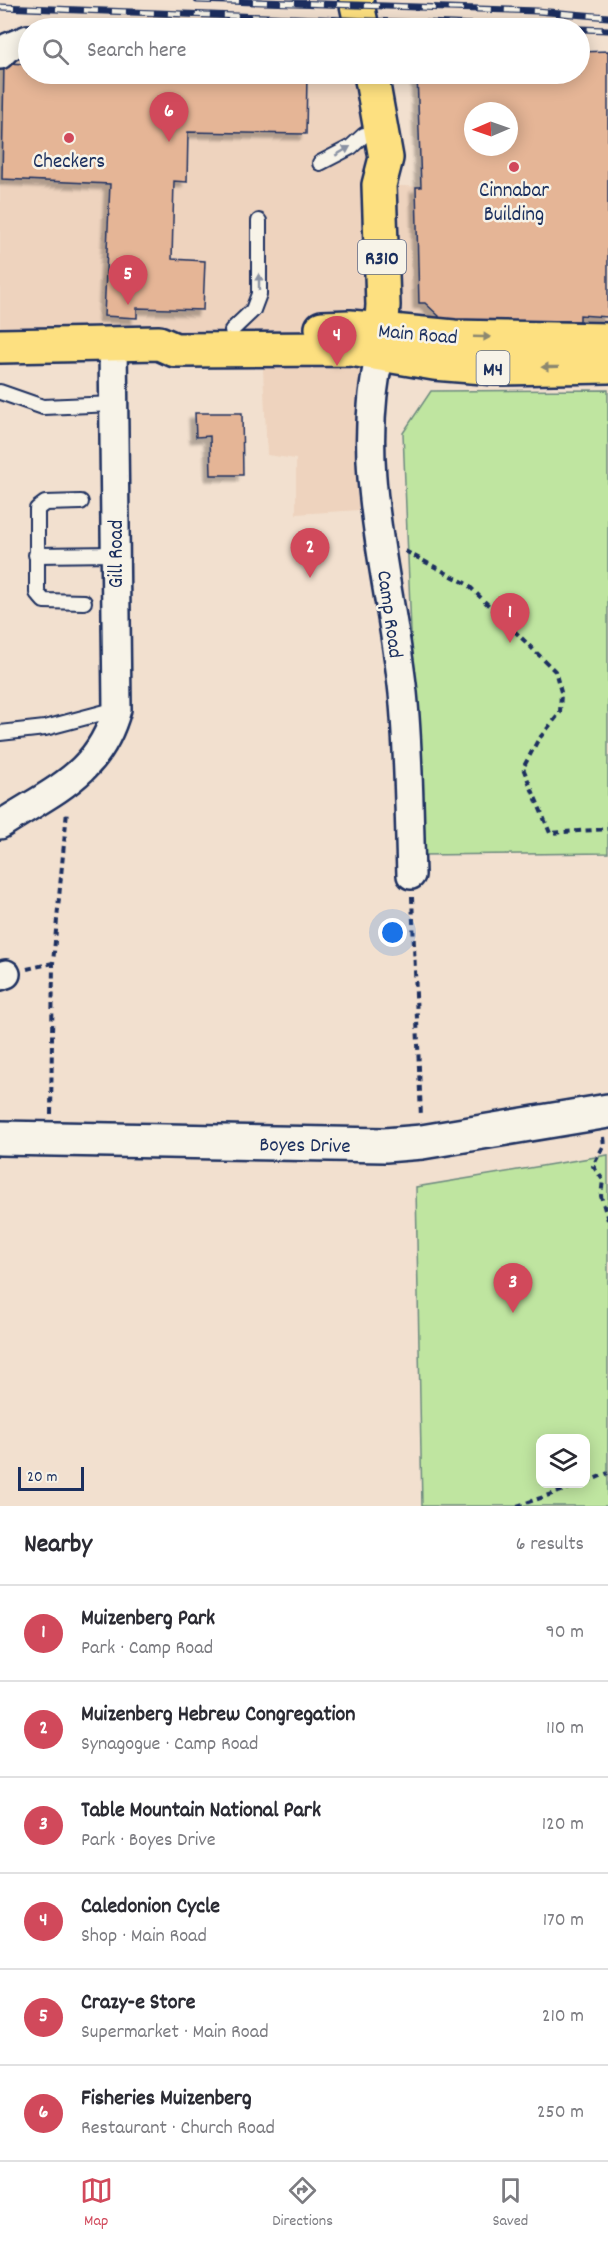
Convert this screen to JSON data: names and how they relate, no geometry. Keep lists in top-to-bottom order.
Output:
{
  "streets": {
    "main road": [
      "R310",
      "Main Road",
      "M4",
      "Boyes Drive"
    ],
    "street": ["Gill Road", "Camp Road"]
  },
  "crossings": [
    ["R310", "Main Road"],
    ["R310", "Camp Road"],
    ["Main Road", "Gill Road"],
    ["Main Road", "Camp Road"]
  ],
  "places": ["Checkers", "Cinnabar Building"],
  "scale_bar": "20 m",
  "north": "left",
  "page": {
    "search": "Search here",
    "pins": [
      "6",
      "5",
      "4",
      "2",
      "1",
      "3"
    ],
    "scale": "20 m",
    "heading": ["Nearby", "6 results"],
    "list": [
      {
        "mark": "1",
        "name": "Muizenberg Park",
        "note": "Park · Camp Road",
        "value": "90 m"
      },
      {
        "mark": "2",
        "name": "Muizenberg Hebrew Congregation",
        "note": "Synagogue · Camp Road",
        "value": "110 m"
      },
      {
        "mark": "3",
        "name": "Table Mountain National Park",
        "note": "Park · Boyes Drive",
        "value": "120 m"
      },
      {
        "mark": "4",
        "name": "Caledonion Cycle",
        "note": "Shop · Main Road",
        "value": "170 m"
      },
      {
        "mark": "5",
        "name": "Crazy-e Store",
        "note": "Supermarket · Main Road",
        "value": "210 m"
      },
      {
        "mark": "6",
        "name": "Fisheries Muizenberg",
        "note": "Restaurant · Church Road",
        "value": "250 m"
      }
    ],
    "nav": ["Map", "Directions", "Saved"]
  }
}
